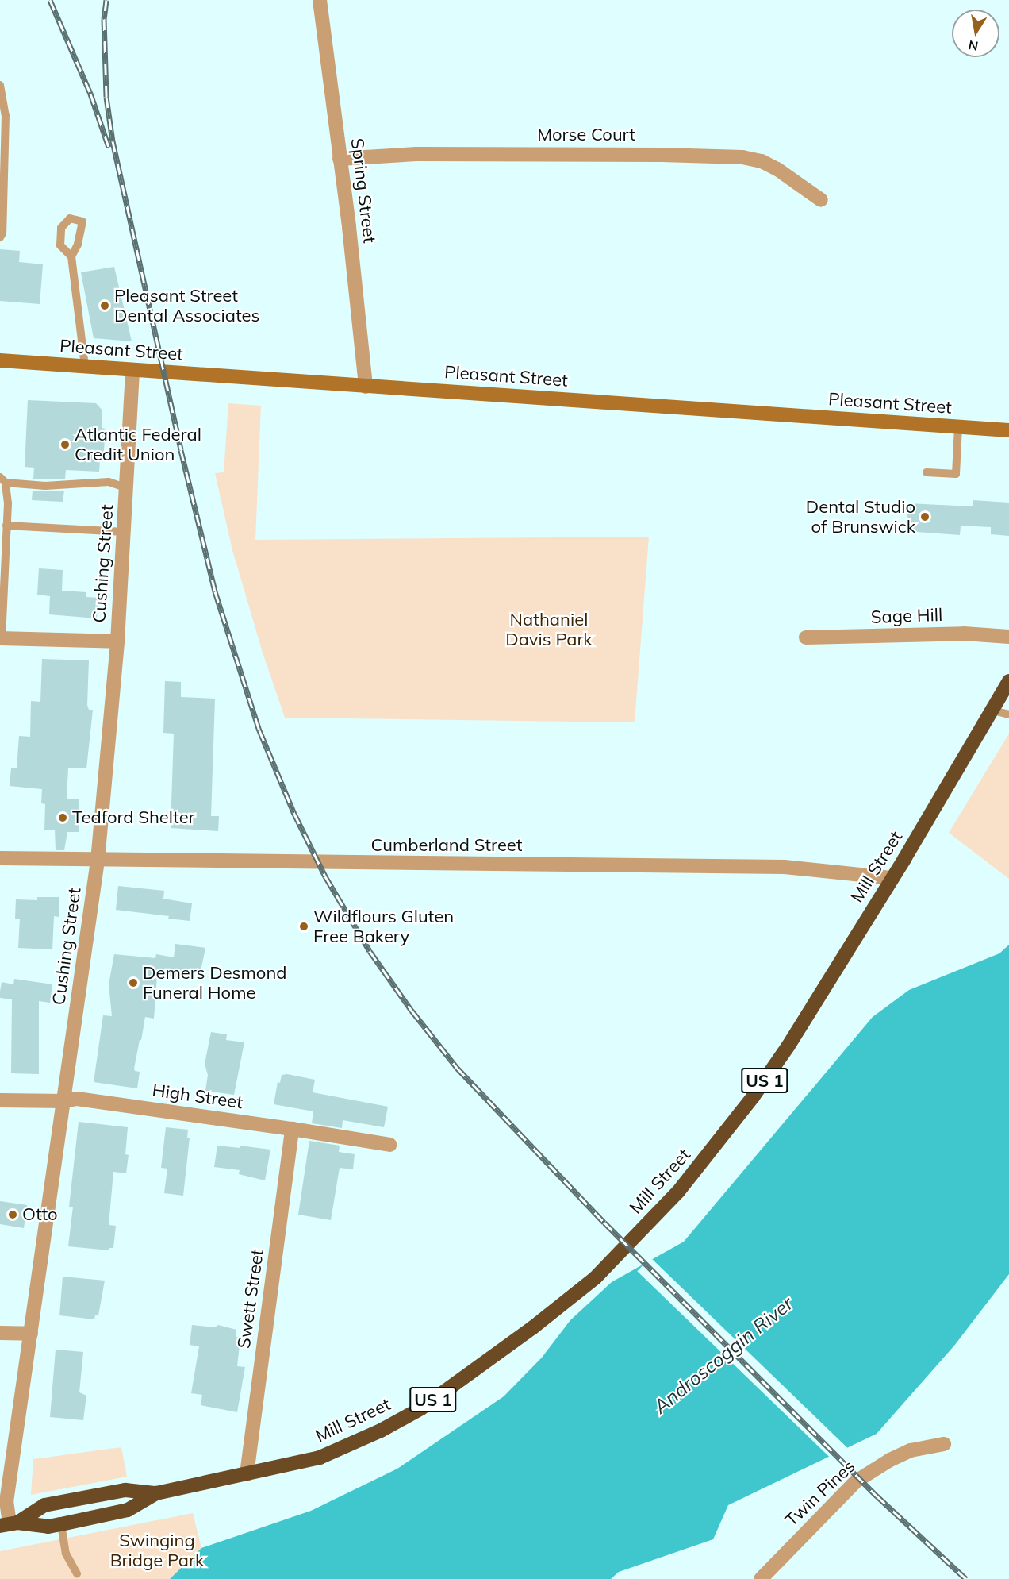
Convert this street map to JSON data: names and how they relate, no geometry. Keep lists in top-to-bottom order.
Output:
{
  "streets": {
    "highway": ["Mill Street", "US 1"],
    "main road": ["Pleasant Street"],
    "street": [
      "Morse Court",
      "Spring Street",
      "Cushing Street",
      "Sage Hill",
      "Cumberland Street",
      "High Street",
      "Swett Street",
      "Twin Pines"
    ]
  },
  "crossings": [
    ["Morse Court", "Spring Street"],
    ["Spring Street", "Pleasant Street"],
    ["Pleasant Street", "Cushing Street"],
    ["Cushing Street", "Cumberland Street"],
    ["Cushing Street", "Mill Street"],
    ["Cushing Street", "High Street"],
    ["Cumberland Street", "Mill Street"],
    ["Mill Street", "Swett Street"],
    ["High Street", "Swett Street"]
  ],
  "water": ["Androscoggin River"],
  "parks": ["Nathaniel Davis Park", "Swinging Bridge Park"],
  "places": [
    "Pleasant Street Dental Associates",
    "Atlantic Federal Credit Union",
    "Dental Studio of Brunswick",
    "Tedford Shelter",
    "Wildflours Gluten Free Bakery",
    "Demers Desmond Funeral Home",
    "Otto"
  ],
  "north": "bottom"
}
